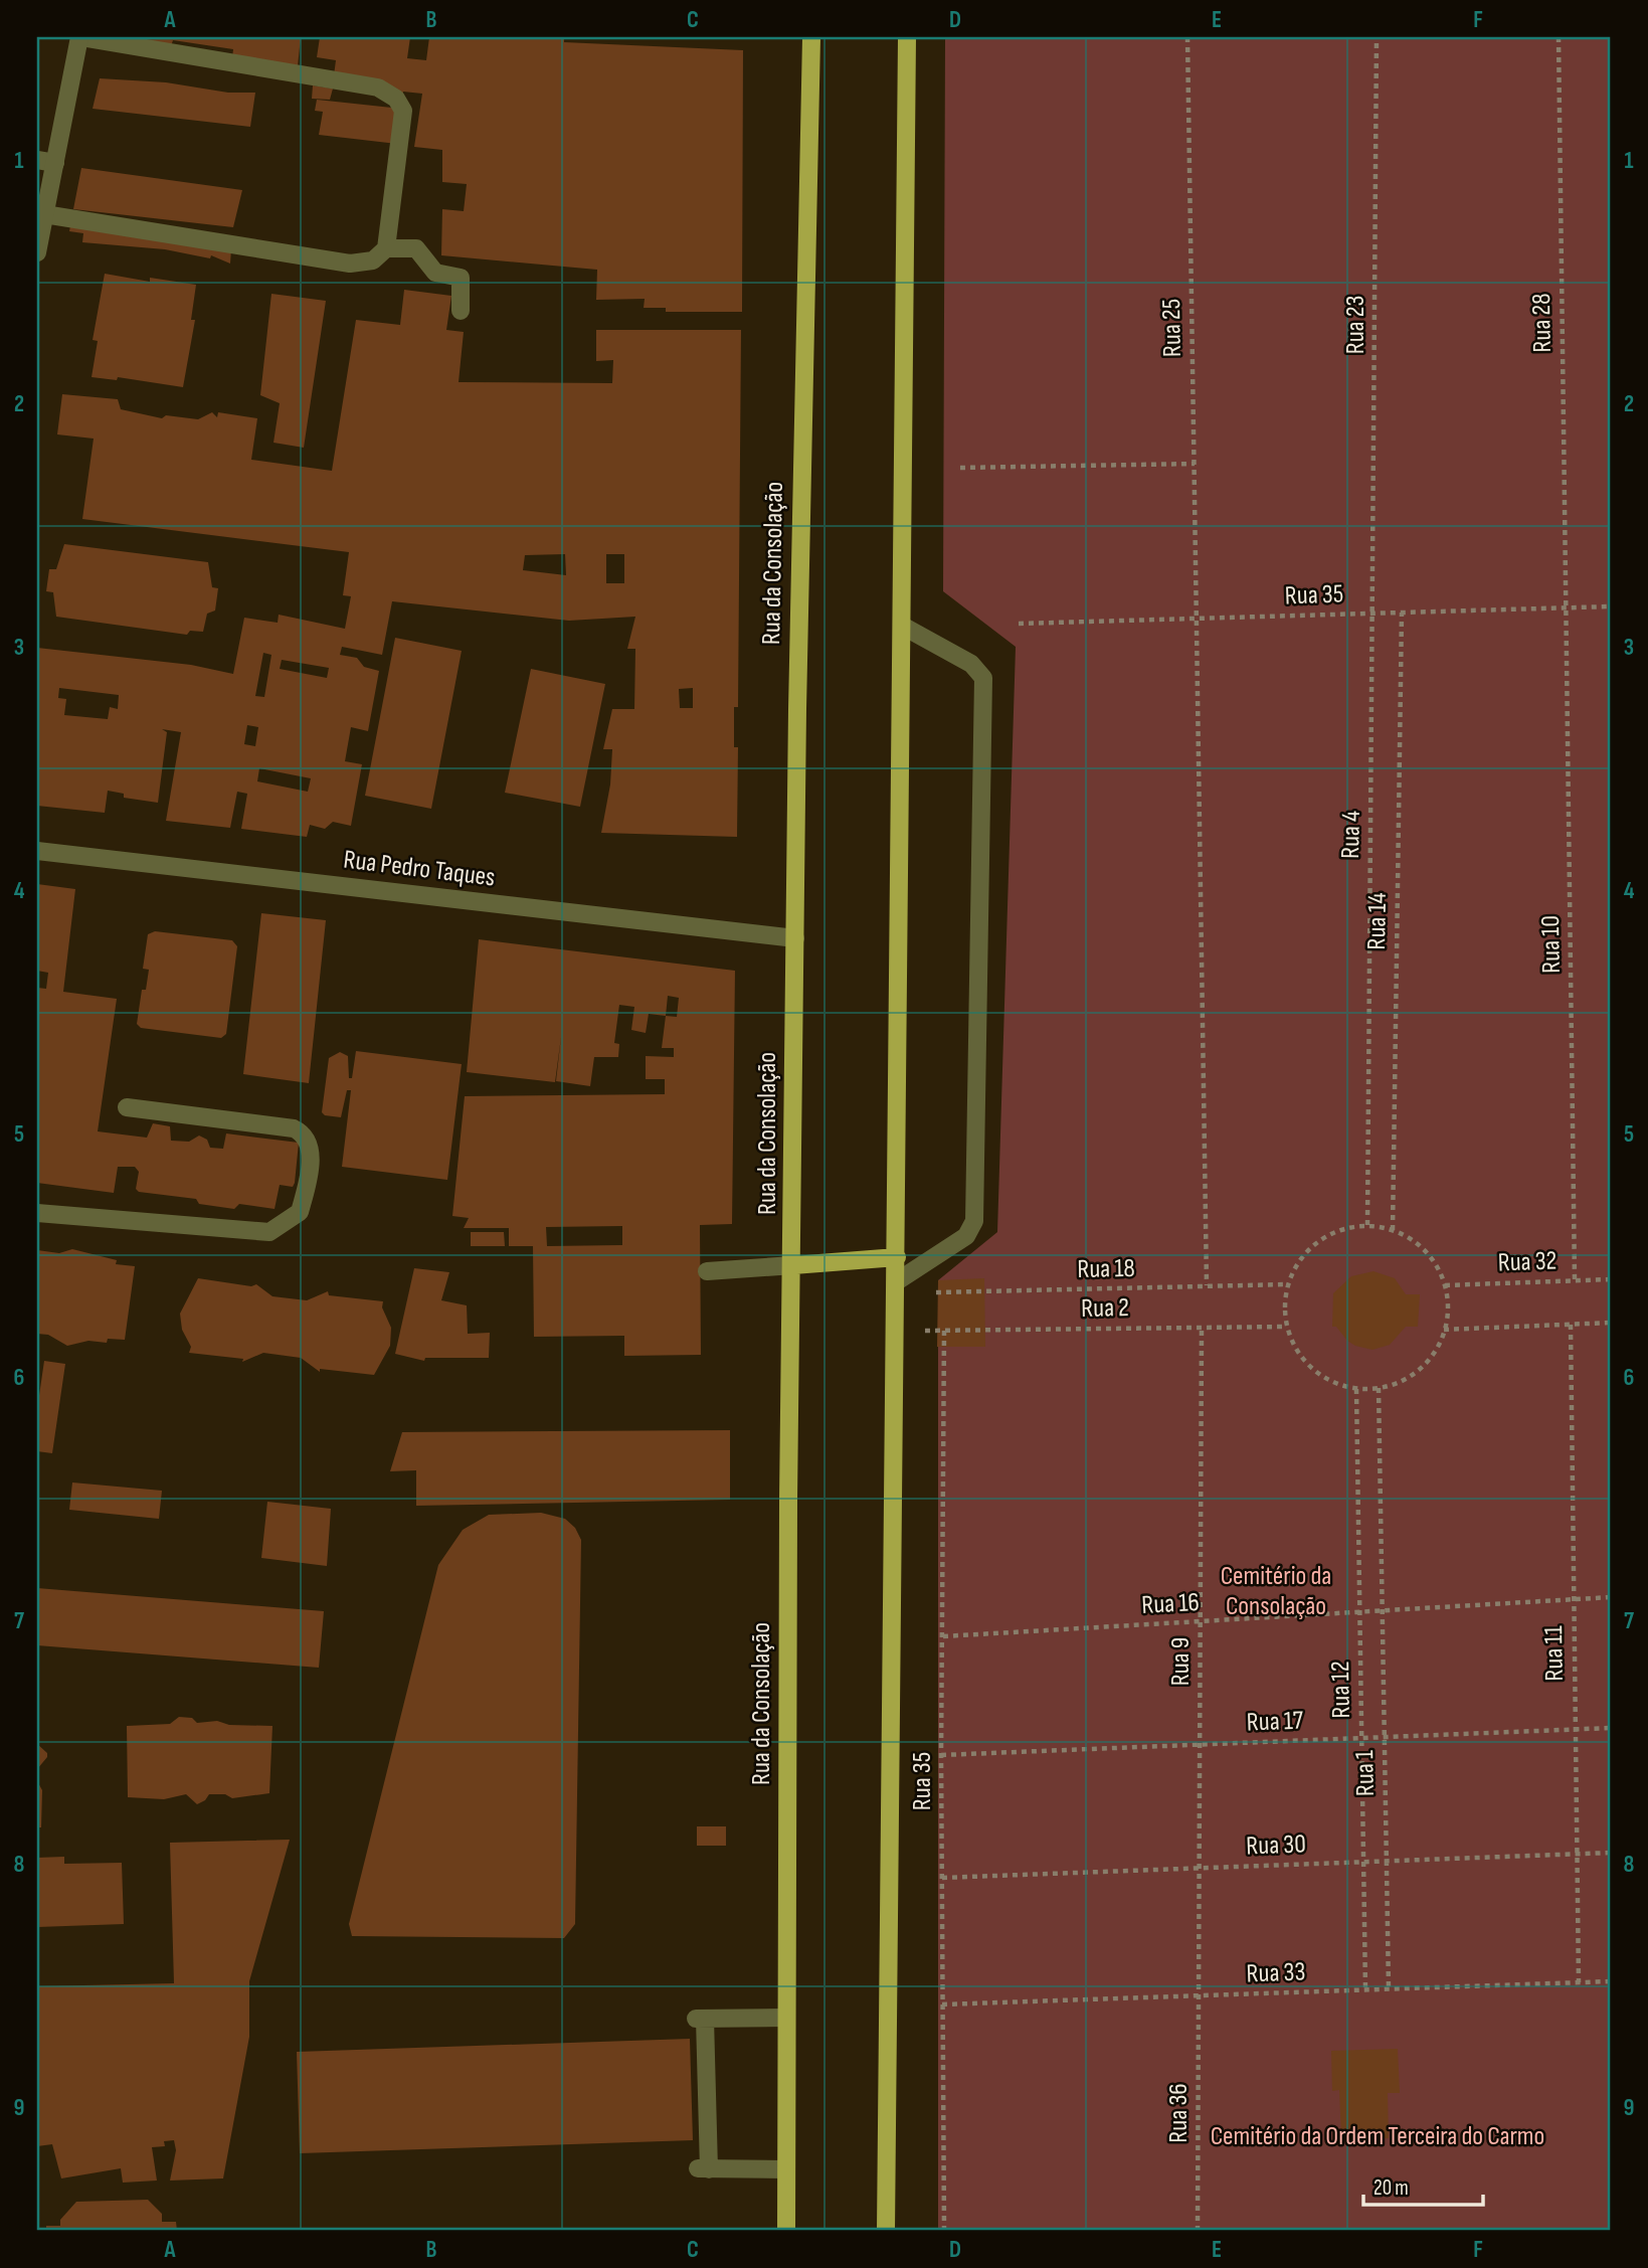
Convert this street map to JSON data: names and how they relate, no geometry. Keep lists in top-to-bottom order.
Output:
{
  "streets": {
    "main road": ["Rua da Consolação"],
    "street": ["Rua Pedro Taques"],
    "path": [
      "Rua 28",
      "Rua 23",
      "Rua 25",
      "Rua 35",
      "Rua 4",
      "Rua 14",
      "Rua 10",
      "Rua 32",
      "Rua 18",
      "Rua 2",
      "Rua 16",
      "Rua 11",
      "Rua 9",
      "Rua 12",
      "Rua 17",
      "Rua 1",
      "Rua 30",
      "Rua 33",
      "Rua 36"
    ]
  },
  "crossings": [
    ["Rua 28", "Rua 35"],
    ["Rua 28", "Rua 10"],
    ["Rua 23", "Rua 35"],
    ["Rua 23", "Rua 4"],
    ["Rua 25", "Rua 35"],
    ["Rua 25", "Rua 18"],
    ["Rua da Consolação", "Rua Pedro Taques"],
    ["Rua 35", "Rua 4"],
    ["Rua 35", "Rua 14"],
    ["Rua 35", "Rua 10"],
    ["Rua 35", "Rua 2"],
    ["Rua 35", "Rua 16"],
    ["Rua 35", "Rua 17"],
    ["Rua 35", "Rua 30"],
    ["Rua 35", "Rua 33"],
    ["Rua 4", "Rua 14"],
    ["Rua 4", "Rua 32"],
    ["Rua 4", "Rua 18"],
    ["Rua 4", "Rua 2"],
    ["Rua 4", "Rua 12"],
    ["Rua 4", "Rua 1"],
    ["Rua 14", "Rua 32"],
    ["Rua 14", "Rua 18"],
    ["Rua 14", "Rua 2"],
    ["Rua 14", "Rua 12"],
    ["Rua 14", "Rua 1"],
    ["Rua 10", "Rua 32"],
    ["Rua 32", "Rua 18"],
    ["Rua 32", "Rua 2"],
    ["Rua 32", "Rua 12"],
    ["Rua 32", "Rua 1"],
    ["Rua 18", "Rua 2"],
    ["Rua 18", "Rua 12"],
    ["Rua 18", "Rua 1"],
    ["Rua 2", "Rua 9"],
    ["Rua 2", "Rua 12"],
    ["Rua 2", "Rua 1"],
    ["Rua 16", "Rua 11"],
    ["Rua 16", "Rua 9"],
    ["Rua 16", "Rua 12"],
    ["Rua 16", "Rua 1"],
    ["Rua 11", "Rua 17"],
    ["Rua 11", "Rua 30"],
    ["Rua 11", "Rua 33"],
    ["Rua 9", "Rua 17"],
    ["Rua 9", "Rua 30"],
    ["Rua 9", "Rua 33"],
    ["Rua 9", "Rua 36"],
    ["Rua 12", "Rua 17"],
    ["Rua 12", "Rua 1"],
    ["Rua 12", "Rua 30"],
    ["Rua 12", "Rua 33"],
    ["Rua 17", "Rua 1"],
    ["Rua 1", "Rua 30"],
    ["Rua 1", "Rua 33"],
    ["Rua 33", "Rua 36"]
  ],
  "parks": ["Cemitério da Consolação", "Cemitério da Ordem Terceira do Carmo"],
  "scale_bar": "20 m",
  "grid": {
    "columns": [
      "A",
      "B",
      "C",
      "D",
      "E",
      "F"
    ],
    "rows": [
      "1",
      "2",
      "3",
      "4",
      "5",
      "6",
      "7",
      "8",
      "9"
    ]
  }
}
